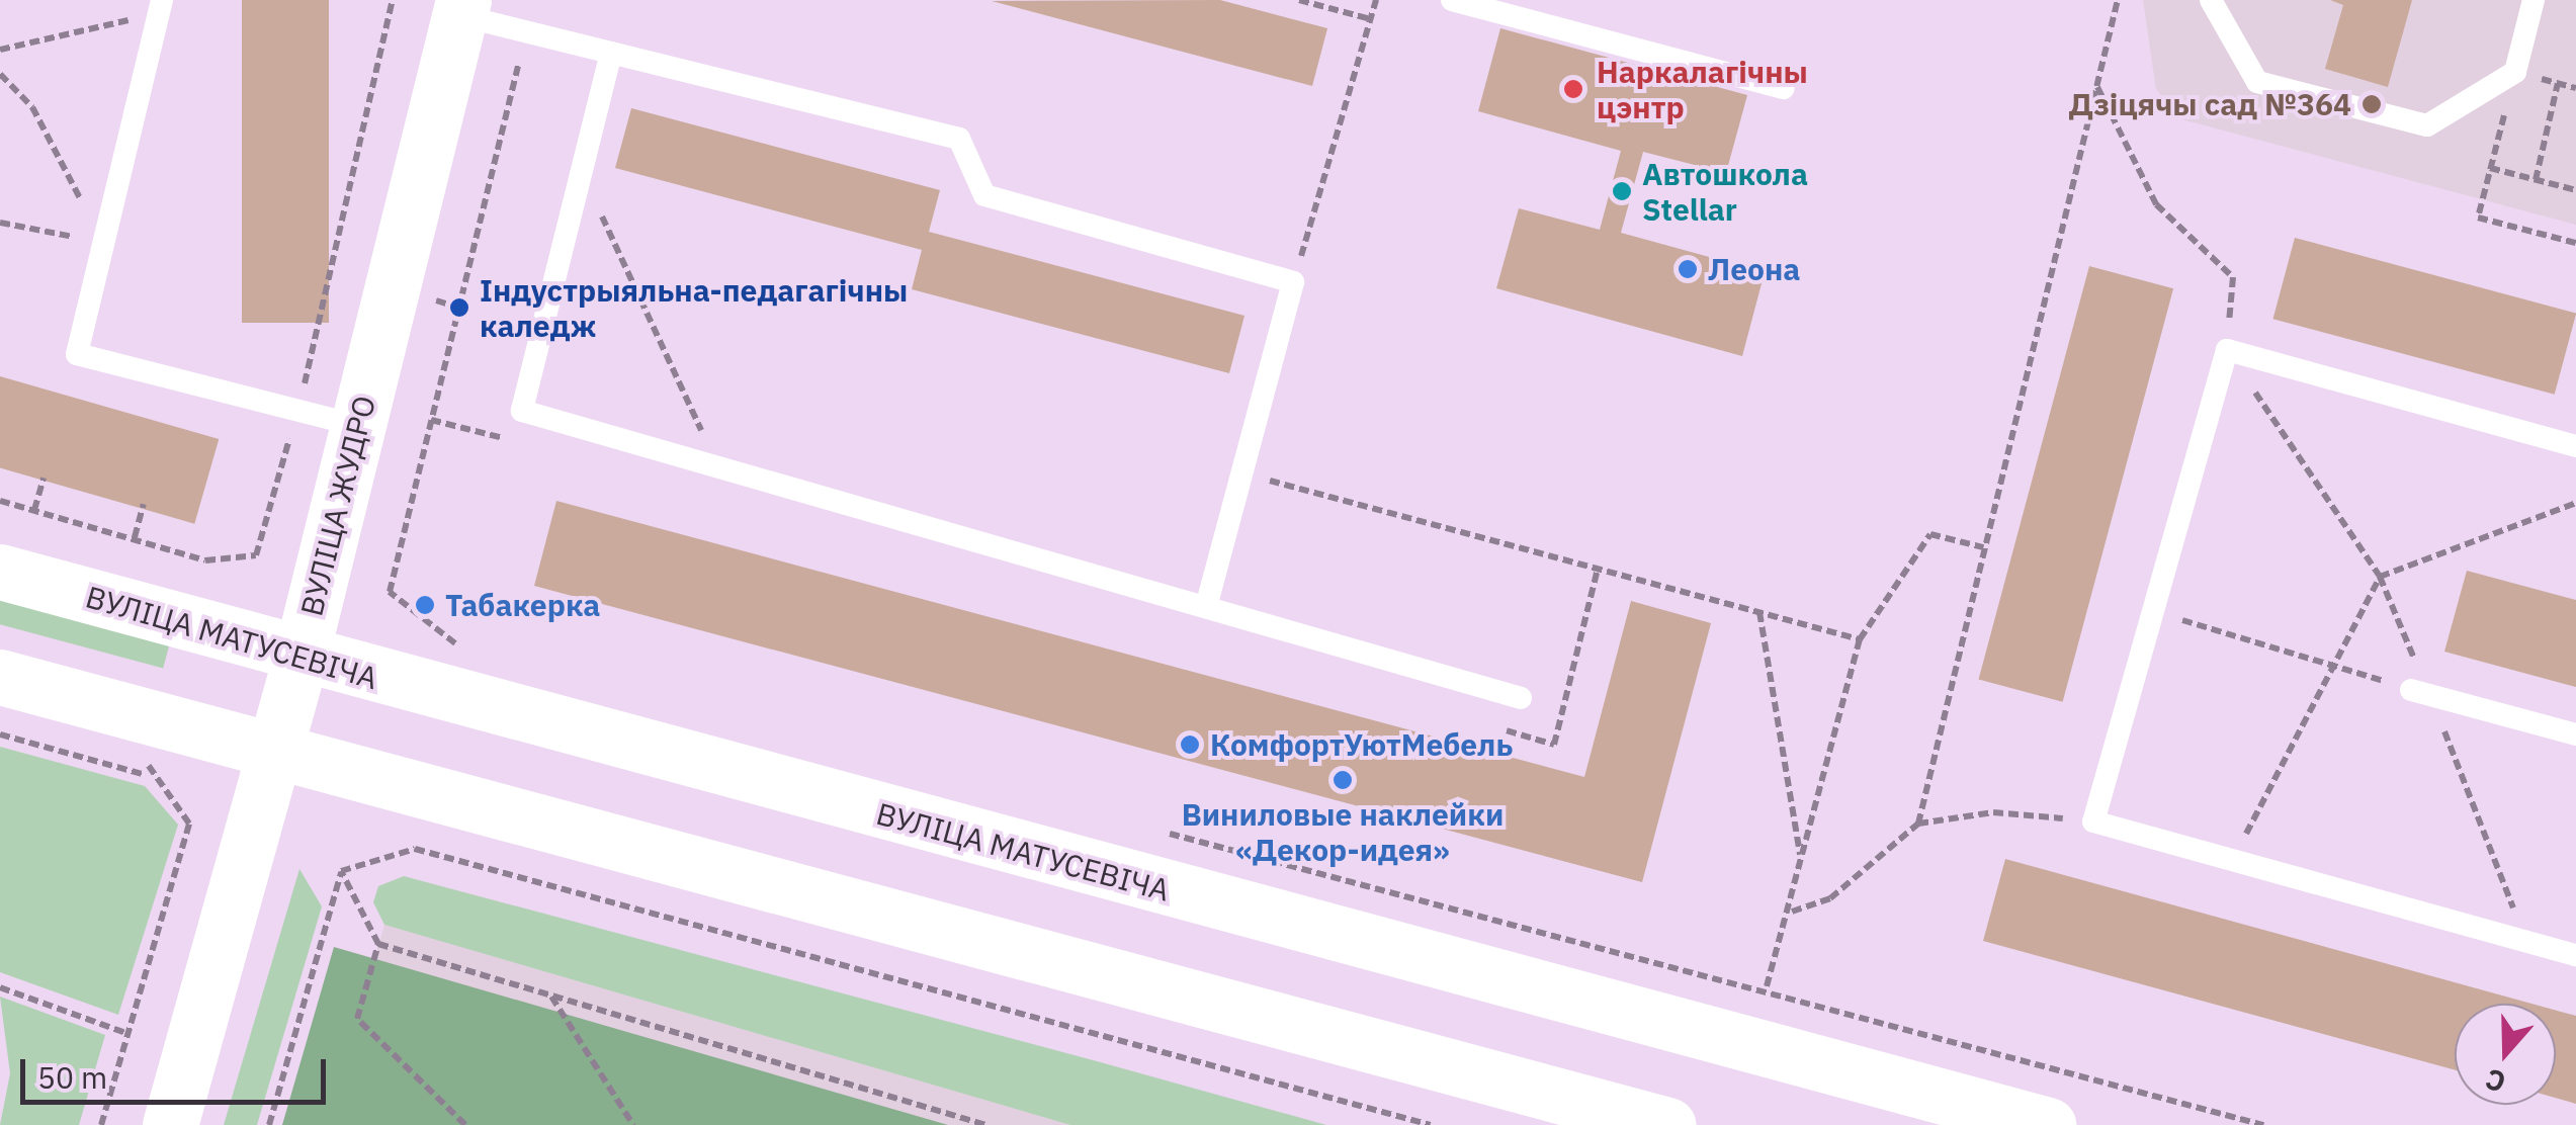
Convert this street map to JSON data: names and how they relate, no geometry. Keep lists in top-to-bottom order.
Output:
{
  "streets": {
    "main road": ["ВУЛІЦА ЖУДРО", "ВУЛІЦА МАТУСЕВІЧА"]
  },
  "crossings": [
    ["ВУЛІЦА ЖУДРО", "ВУЛІЦА МАТУСЕВІЧА"]
  ],
  "places": [
    "Наркалагічны цэнтр",
    "Дзіцячы сад №364",
    "Автошкола Stellar",
    "Леона",
    "Індустрыяльна-педагагічны каледж",
    "Табакерка",
    "КомфортУютМебель",
    "Виниловые наклейки «Декор-идея»"
  ],
  "scale_bar": "50 m",
  "north": "bottom"
}
